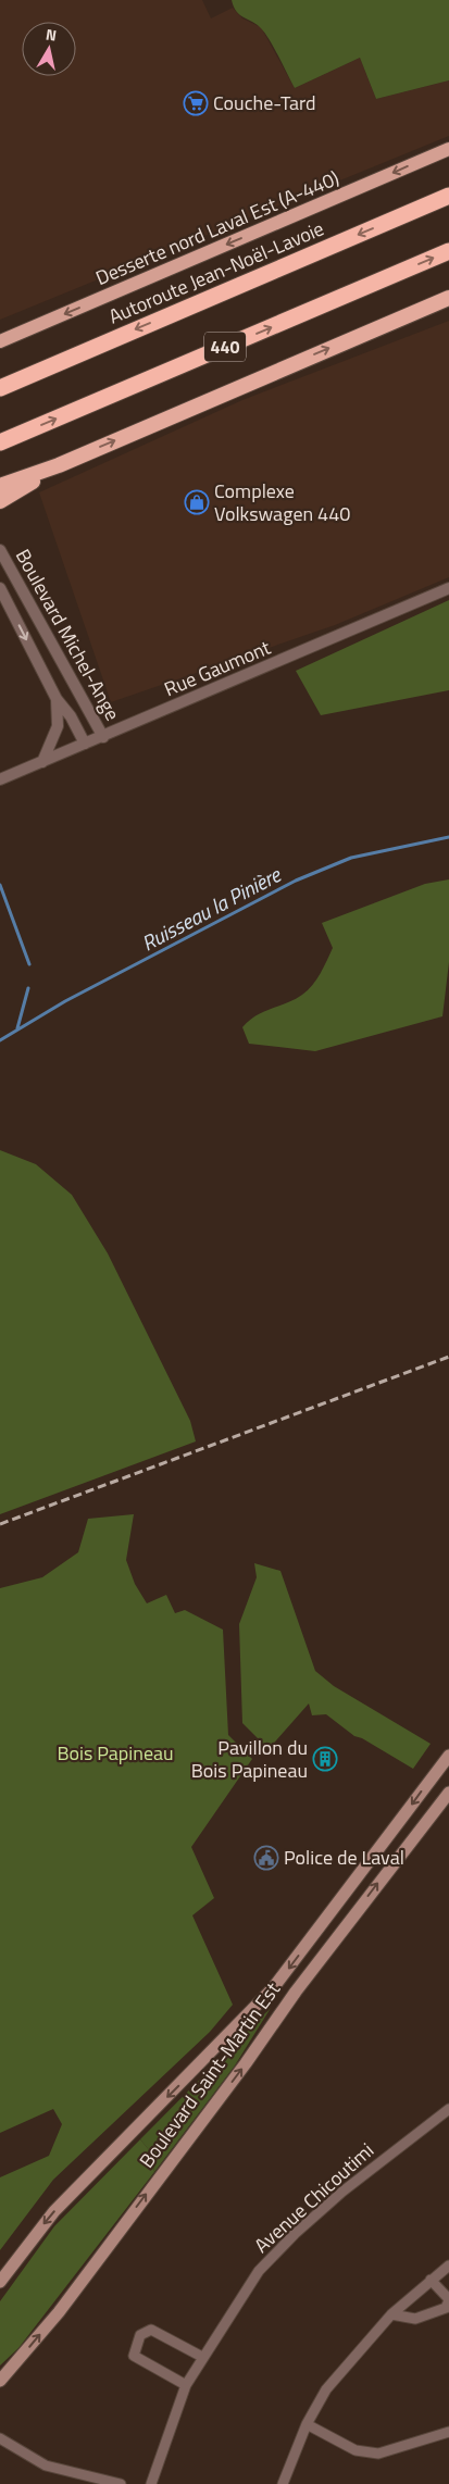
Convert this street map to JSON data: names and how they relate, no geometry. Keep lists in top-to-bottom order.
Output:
{
  "streets": {
    "highway": ["Autoroute Jean-Noël-Lavoie", "440"],
    "main road": ["Desserte nord Laval Est (A-440)", "Boulevard Saint-Martin Est"],
    "street": ["Boulevard Michel-Ange", "Rue Gaumont", "Avenue Chicoutimi"]
  },
  "crossings": [
    ["Boulevard Michel-Ange", "Rue Gaumont"]
  ],
  "one_way": ["Desserte nord Laval Est (A-440)"],
  "water": ["Ruisseau la Pinière"],
  "parks": ["Bois Papineau"],
  "places": {
    "supermarket": ["Couche-Tard"],
    "shop": ["Complexe Volkswagen 440"],
    "building": ["Pavillon du Bois Papineau"],
    "public building": ["Police de Laval"]
  },
  "north": "top"
}
